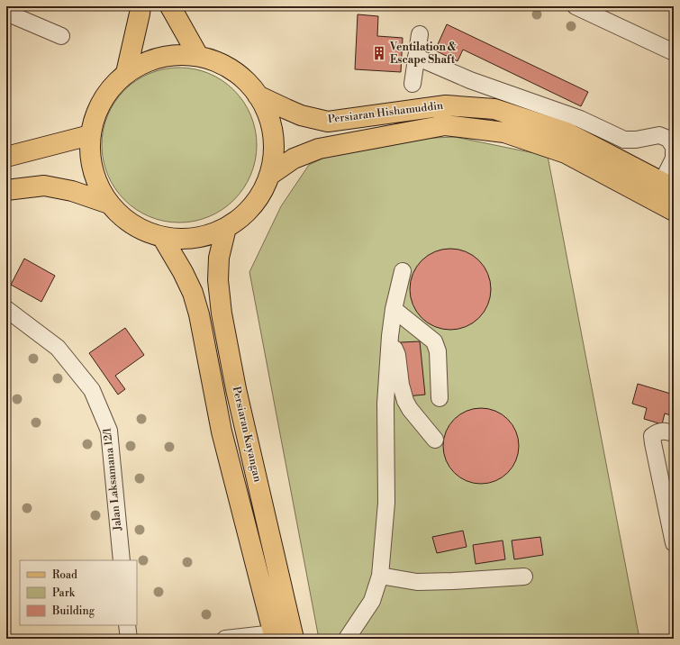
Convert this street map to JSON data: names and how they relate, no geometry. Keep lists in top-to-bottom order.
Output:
{
  "streets": {
    "main road": ["Persiaran Hishamuddin", "Persiaran Kayangan"],
    "street": ["Jalan Laksamana 12/1"]
  },
  "places": {
    "building": ["Ventilation & Escape Shaft"]
  },
  "legend": ["Road", "Park", "Building"]
}
